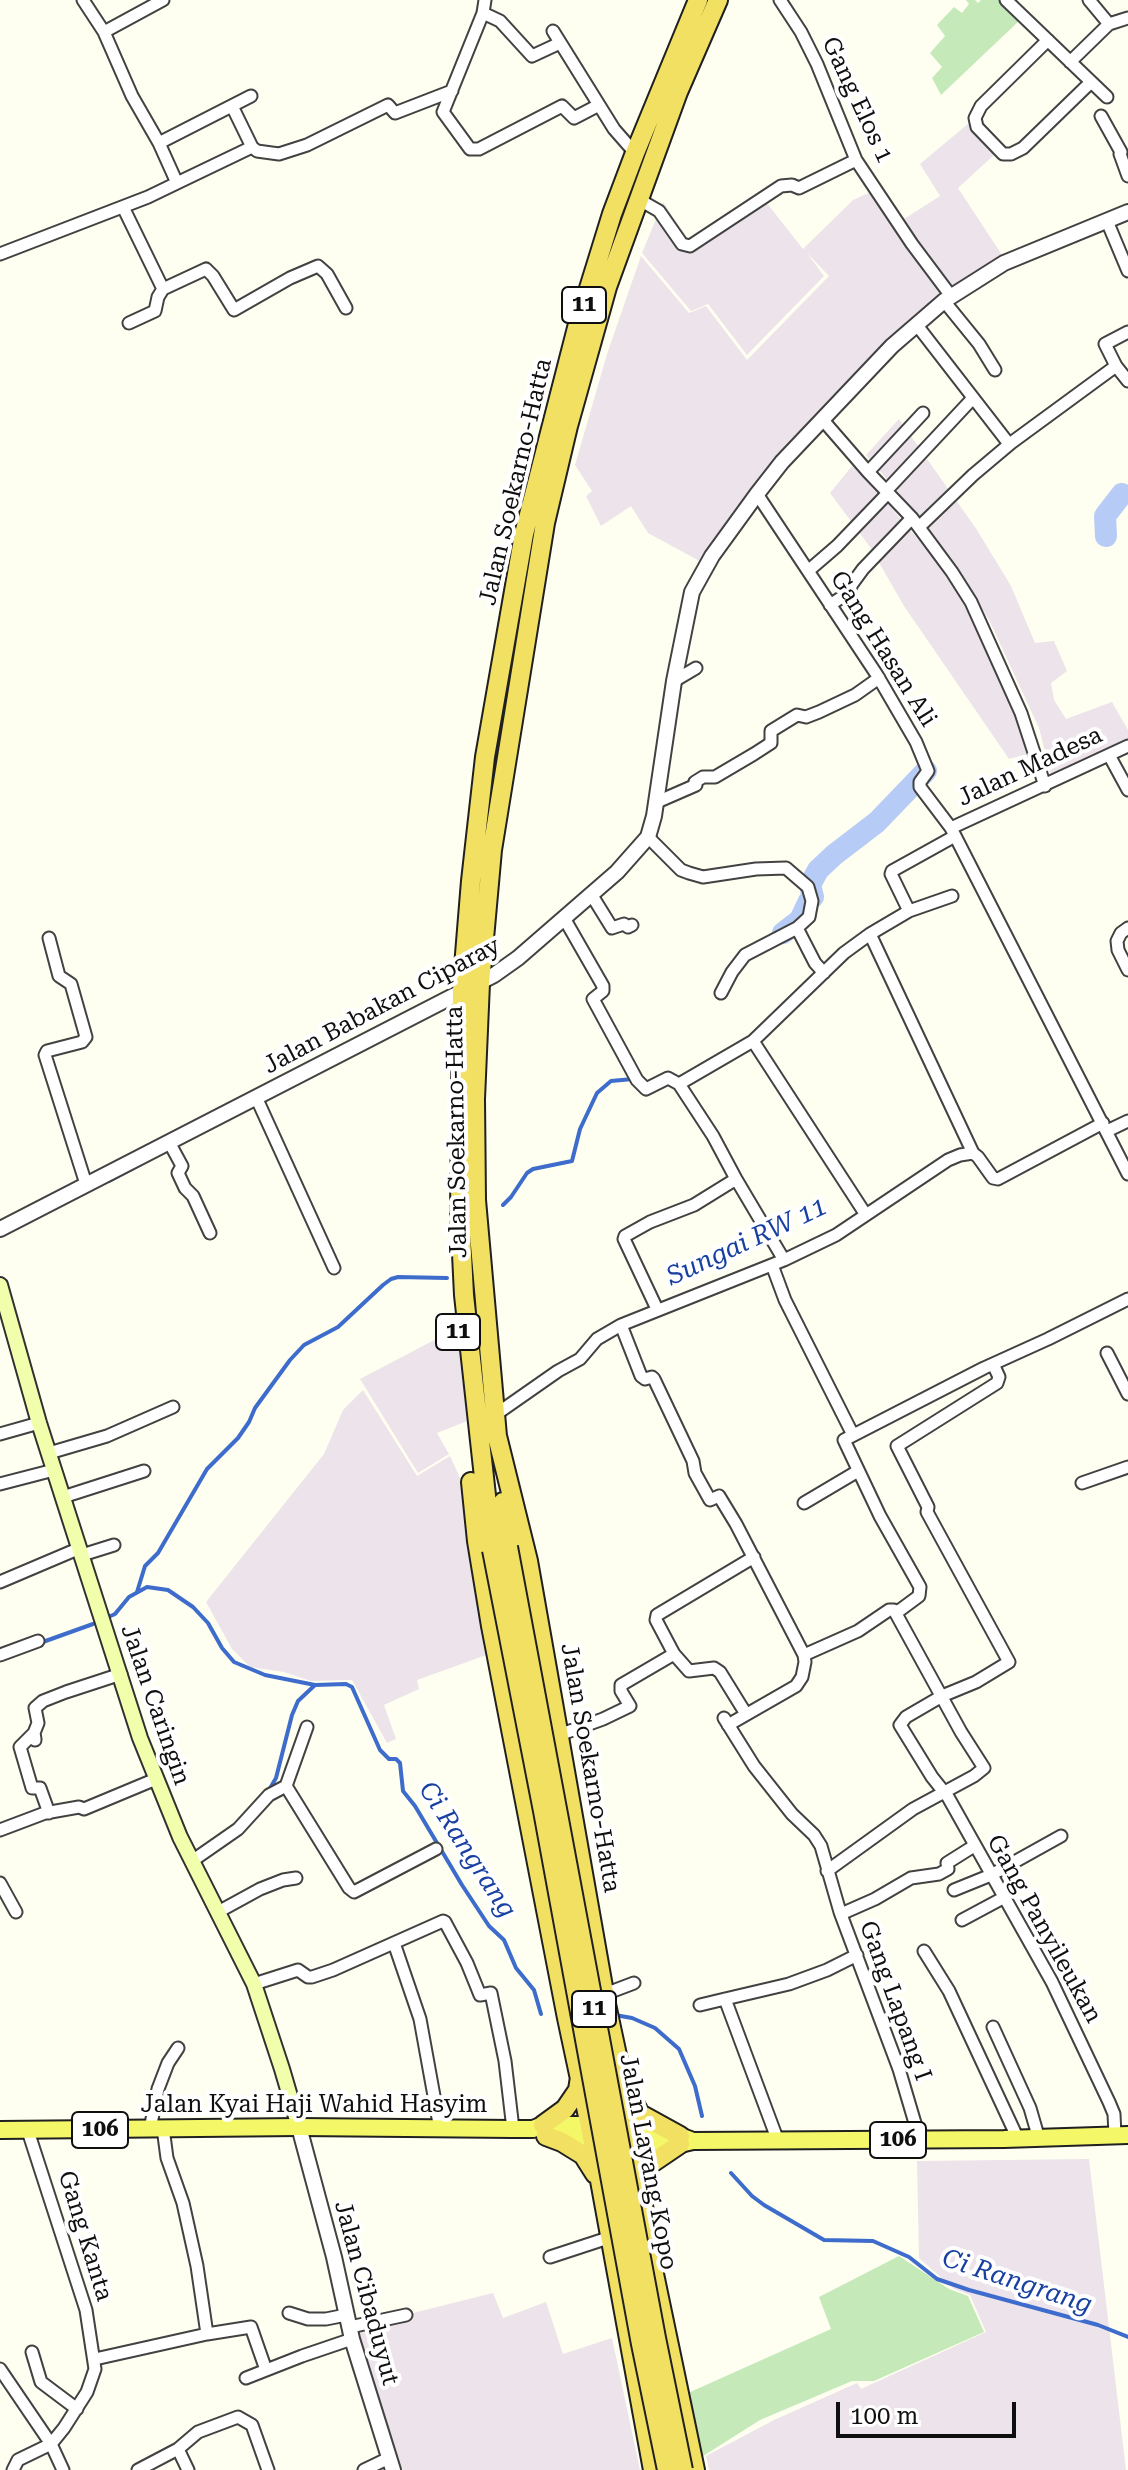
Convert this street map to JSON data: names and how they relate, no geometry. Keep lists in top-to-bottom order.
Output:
{
  "streets": {
    "highway": ["11", "Jalan Soekarno-Hatta", "Jalan Layang Kopo"],
    "main road": ["Jalan Caringin", "Jalan Kyai Haji Wahid Hasyim", "106"],
    "street": [
      "Gang Elos 1",
      "Gang Hasan Ali",
      "Jalan Madesa",
      "Jalan Babakan Ciparay",
      "Gang Panyileukan",
      "Gang Lapang I",
      "Gang Kanta",
      "Jalan Cibaduyut"
    ]
  },
  "crossings": [
    ["Gang Elos 1", "Jalan Babakan Ciparay"],
    ["Jalan Soekarno-Hatta", "Jalan Babakan Ciparay"],
    ["Jalan Soekarno-Hatta", "Jalan Kyai Haji Wahid Hasyim"],
    ["Jalan Soekarno-Hatta", "Jalan Layang Kopo"],
    ["Gang Hasan Ali", "Jalan Madesa"],
    ["Gang Hasan Ali", "Jalan Babakan Ciparay"],
    ["Jalan Caringin", "Jalan Kyai Haji Wahid Hasyim"],
    ["Jalan Caringin", "Jalan Cibaduyut"],
    ["Gang Panyileukan", "Jalan Kyai Haji Wahid Hasyim"],
    ["Gang Lapang I", "Jalan Kyai Haji Wahid Hasyim"],
    ["Jalan Kyai Haji Wahid Hasyim", "Gang Kanta"],
    ["Jalan Kyai Haji Wahid Hasyim", "Jalan Cibaduyut"]
  ],
  "water": ["Sungai RW 11", "Ci Rangrang"],
  "scale_bar": "100 m"
}
